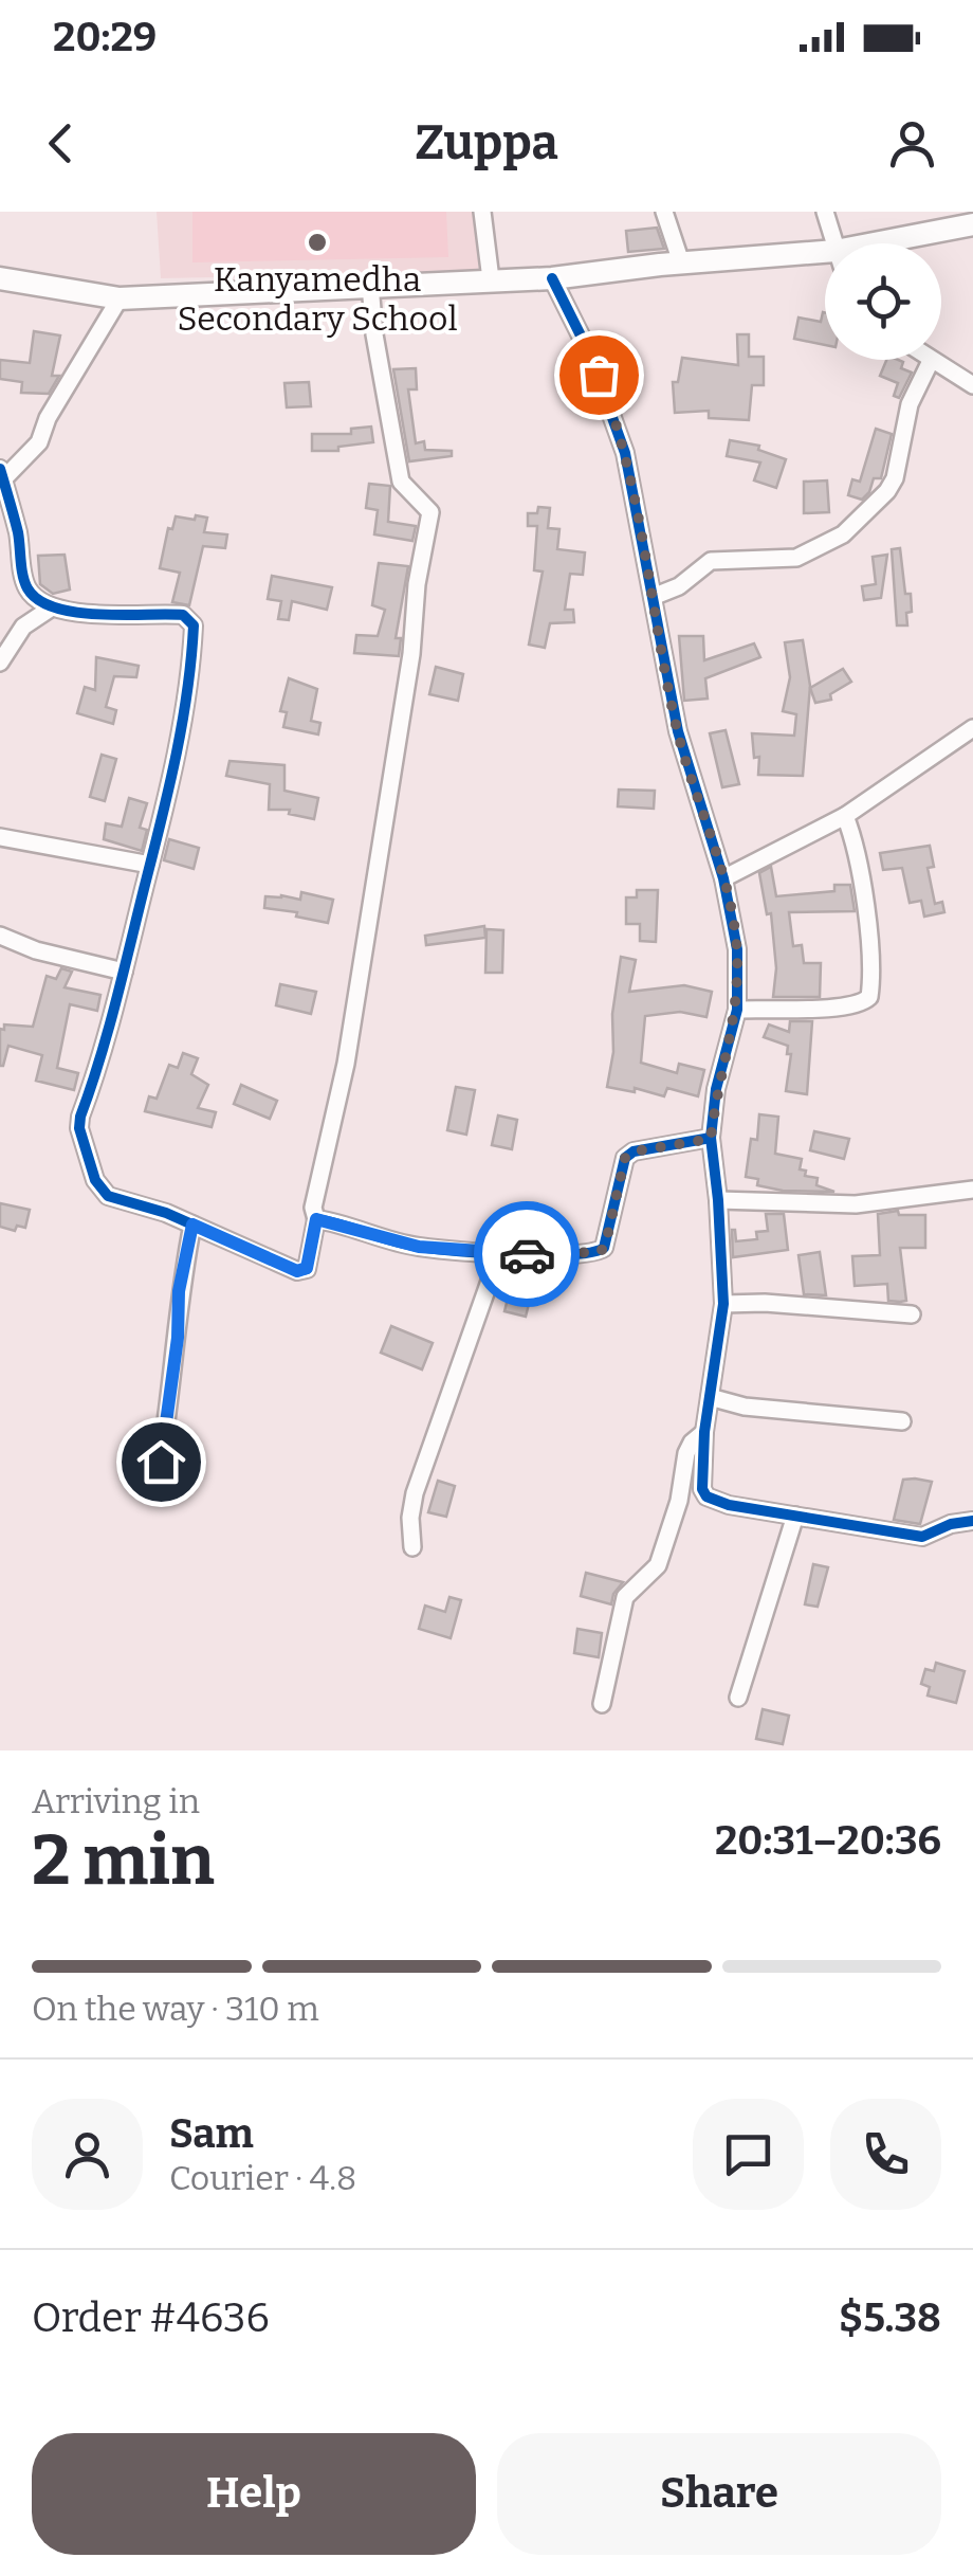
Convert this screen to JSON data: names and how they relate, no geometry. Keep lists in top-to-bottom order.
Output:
{
  "places": ["Kanyamedha Secondary School"],
  "page": {
    "status": "20:29",
    "header": "Zuppa",
    "heading": ["2 min", "Arriving in", "20:31–20:36"],
    "panel": [
      "Sam",
      "Courier · 4.8",
      "Order #4636",
      "$5.38"
    ],
    "bar": "On the way · 310 m",
    "buttons": ["Help", "Share"]
  }
}
